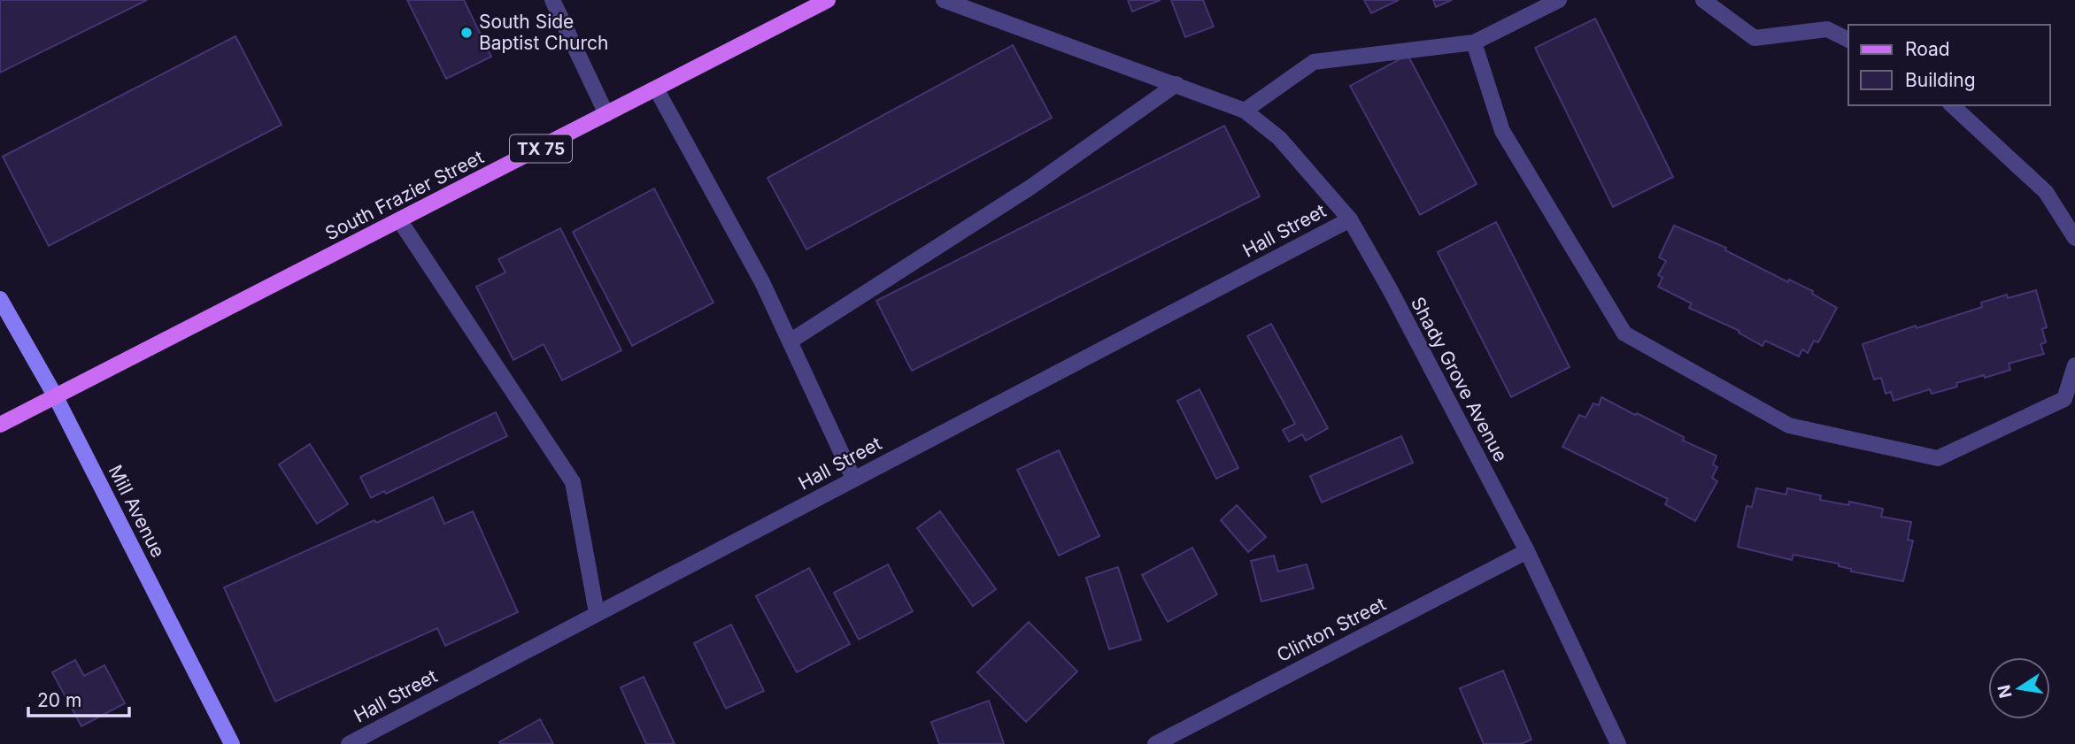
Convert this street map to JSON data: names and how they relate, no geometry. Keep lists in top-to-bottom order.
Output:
{
  "streets": {
    "main road": ["TX 75", "South Frazier Street"],
    "street": [
      "Hall Street",
      "Shady Grove Avenue",
      "Mill Avenue",
      "Clinton Street"
    ]
  },
  "crossings": [
    ["South Frazier Street", "Mill Avenue"],
    ["Hall Street", "Shady Grove Avenue"],
    ["Shady Grove Avenue", "Clinton Street"]
  ],
  "places": ["South Side Baptist Church"],
  "legend": ["Road", "Building"],
  "scale_bar": "20 m",
  "north": "left"
}
